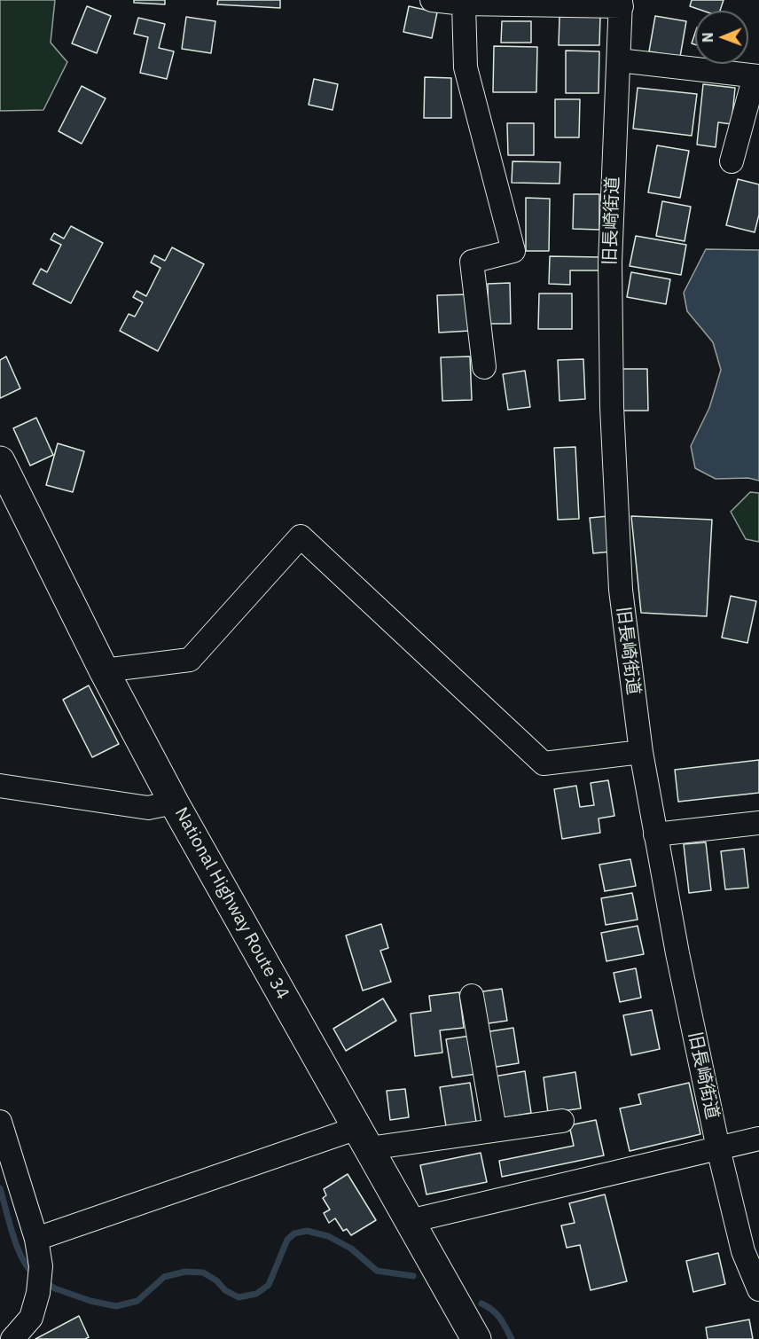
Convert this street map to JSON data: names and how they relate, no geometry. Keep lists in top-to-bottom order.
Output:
{
  "streets": {
    "highway": ["National Highway Route 34"],
    "street": ["旧長崎街道"]
  },
  "north": "left"
}
